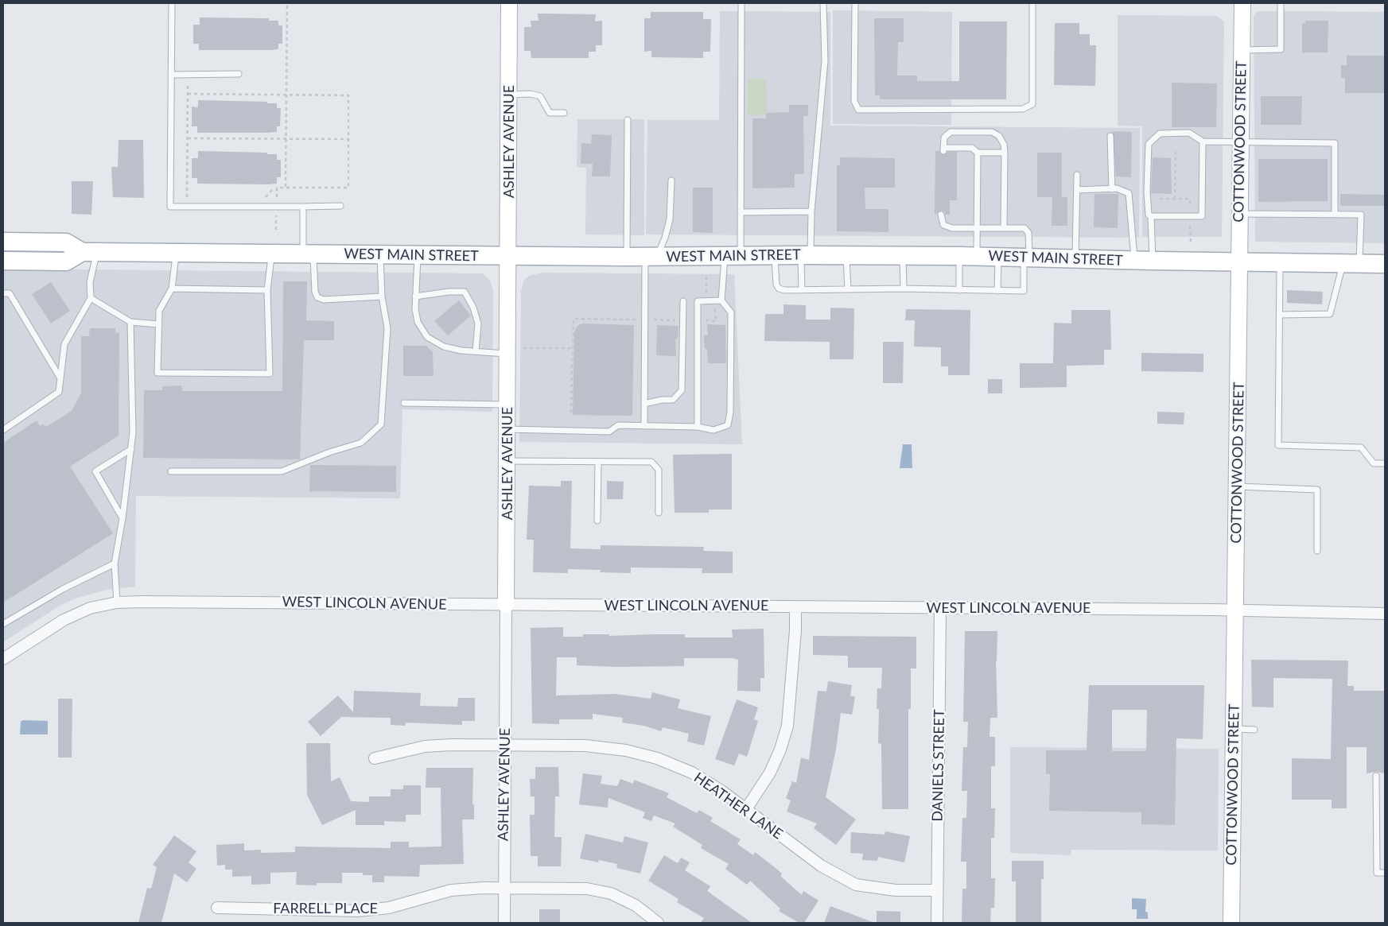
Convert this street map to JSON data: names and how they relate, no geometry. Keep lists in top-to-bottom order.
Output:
{
  "streets": {
    "main road": ["WEST MAIN STREET"],
    "street": [
      "ASHLEY AVENUE",
      "COTTONWOOD STREET",
      "WEST LINCOLN AVENUE",
      "DANIELS STREET",
      "HEATHER LANE",
      "FARRELL PLACE"
    ]
  },
  "crossings": [
    ["ASHLEY AVENUE", "WEST MAIN STREET"],
    ["ASHLEY AVENUE", "WEST LINCOLN AVENUE"],
    ["ASHLEY AVENUE", "HEATHER LANE"],
    ["ASHLEY AVENUE", "FARRELL PLACE"],
    ["COTTONWOOD STREET", "WEST MAIN STREET"],
    ["COTTONWOOD STREET", "WEST LINCOLN AVENUE"],
    ["WEST LINCOLN AVENUE", "DANIELS STREET"],
    ["DANIELS STREET", "HEATHER LANE"]
  ]
}
